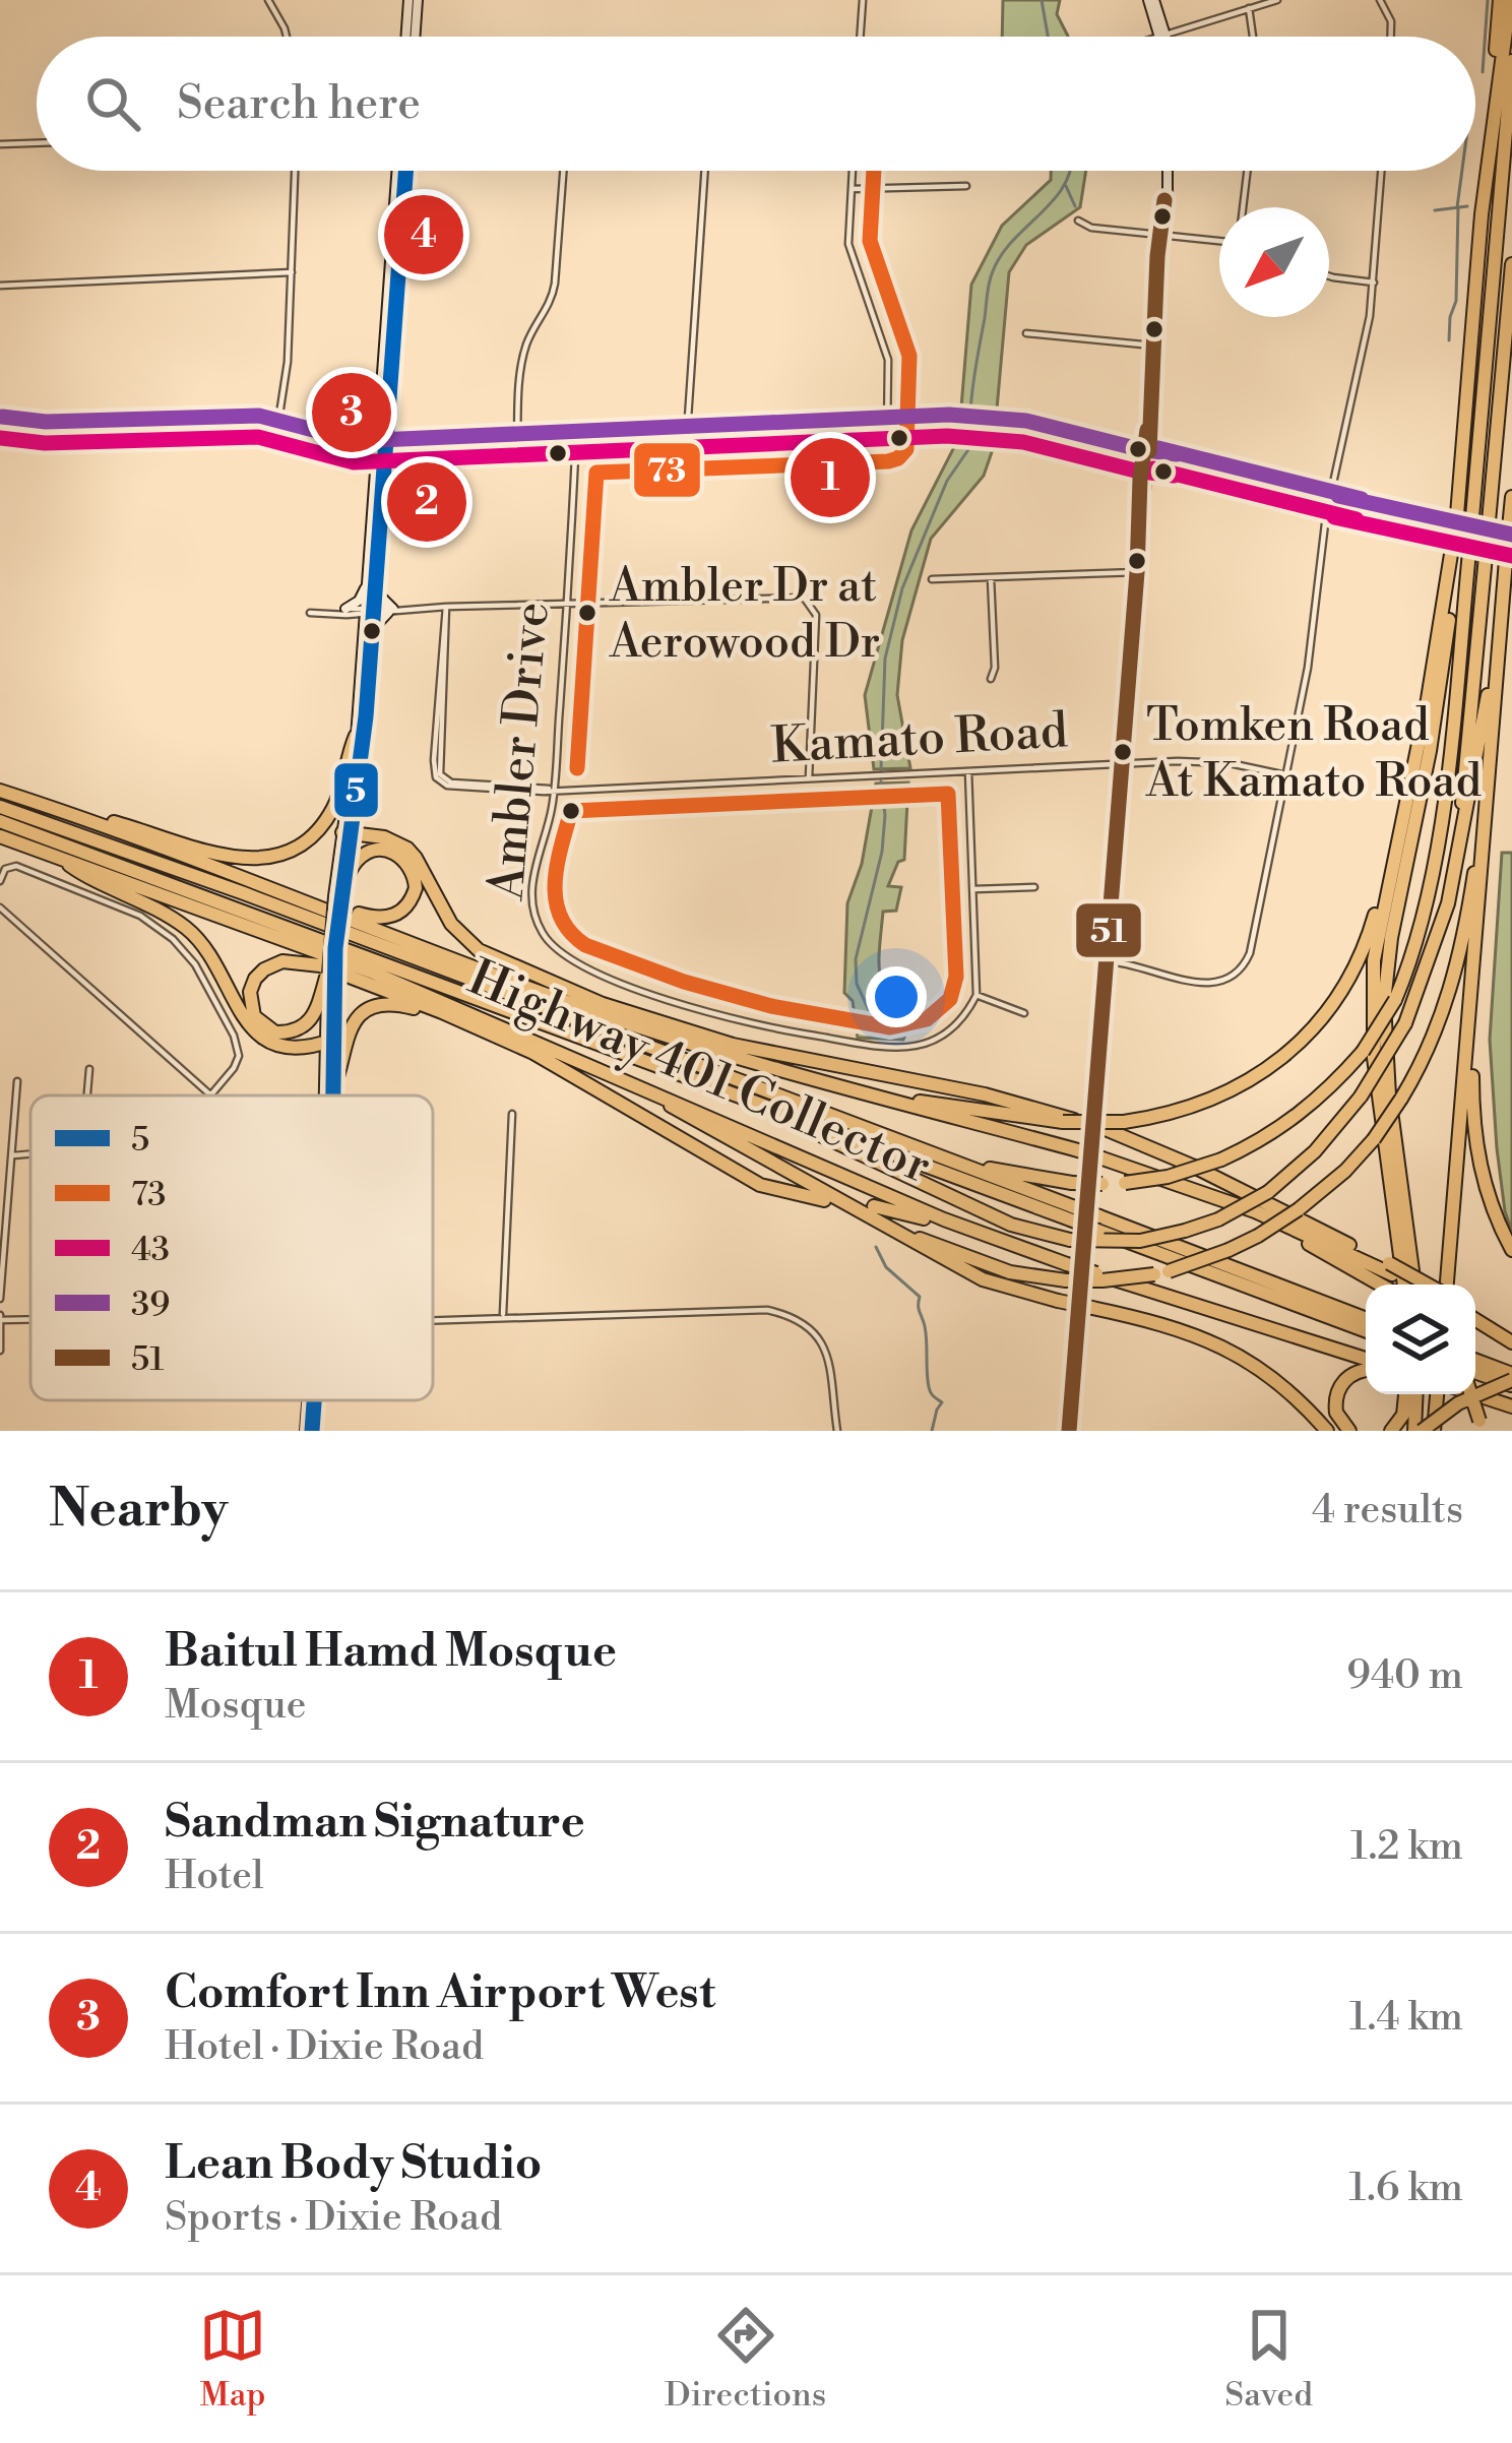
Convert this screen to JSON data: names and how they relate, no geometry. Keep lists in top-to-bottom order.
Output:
{
  "streets": {
    "highway": ["Highway 401 Collector"],
    "street": ["Kamato Road", "Ambler Drive"]
  },
  "crossings": [
    ["Kamato Road", "Ambler Drive"]
  ],
  "places": ["Ambler Dr at Aerowood Dr", "Tomken Road At Kamato Road"],
  "lines": [
    "transit line 5",
    "transit line 73",
    "transit line 51",
    "transit line 39",
    "transit line 43"
  ],
  "legend": [
    "5",
    "73",
    "43",
    "39",
    "51"
  ],
  "north": "bottom left",
  "page": {
    "search": "Search here",
    "pins": [
      "4",
      "3",
      "1",
      "2"
    ],
    "heading": ["Nearby", "4 results"],
    "list": [
      {
        "mark": "1",
        "name": "Baitul Hamd Mosque",
        "note": "Mosque",
        "value": "940 m"
      },
      {
        "mark": "2",
        "name": "Sandman Signature",
        "note": "Hotel",
        "value": "1.2 km"
      },
      {
        "mark": "3",
        "name": "Comfort Inn Airport West",
        "note": "Hotel · Dixie Road",
        "value": "1.4 km"
      },
      {
        "mark": "4",
        "name": "Lean Body Studio",
        "note": "Sports · Dixie Road",
        "value": "1.6 km"
      }
    ],
    "nav": ["Map", "Directions", "Saved"]
  }
}
